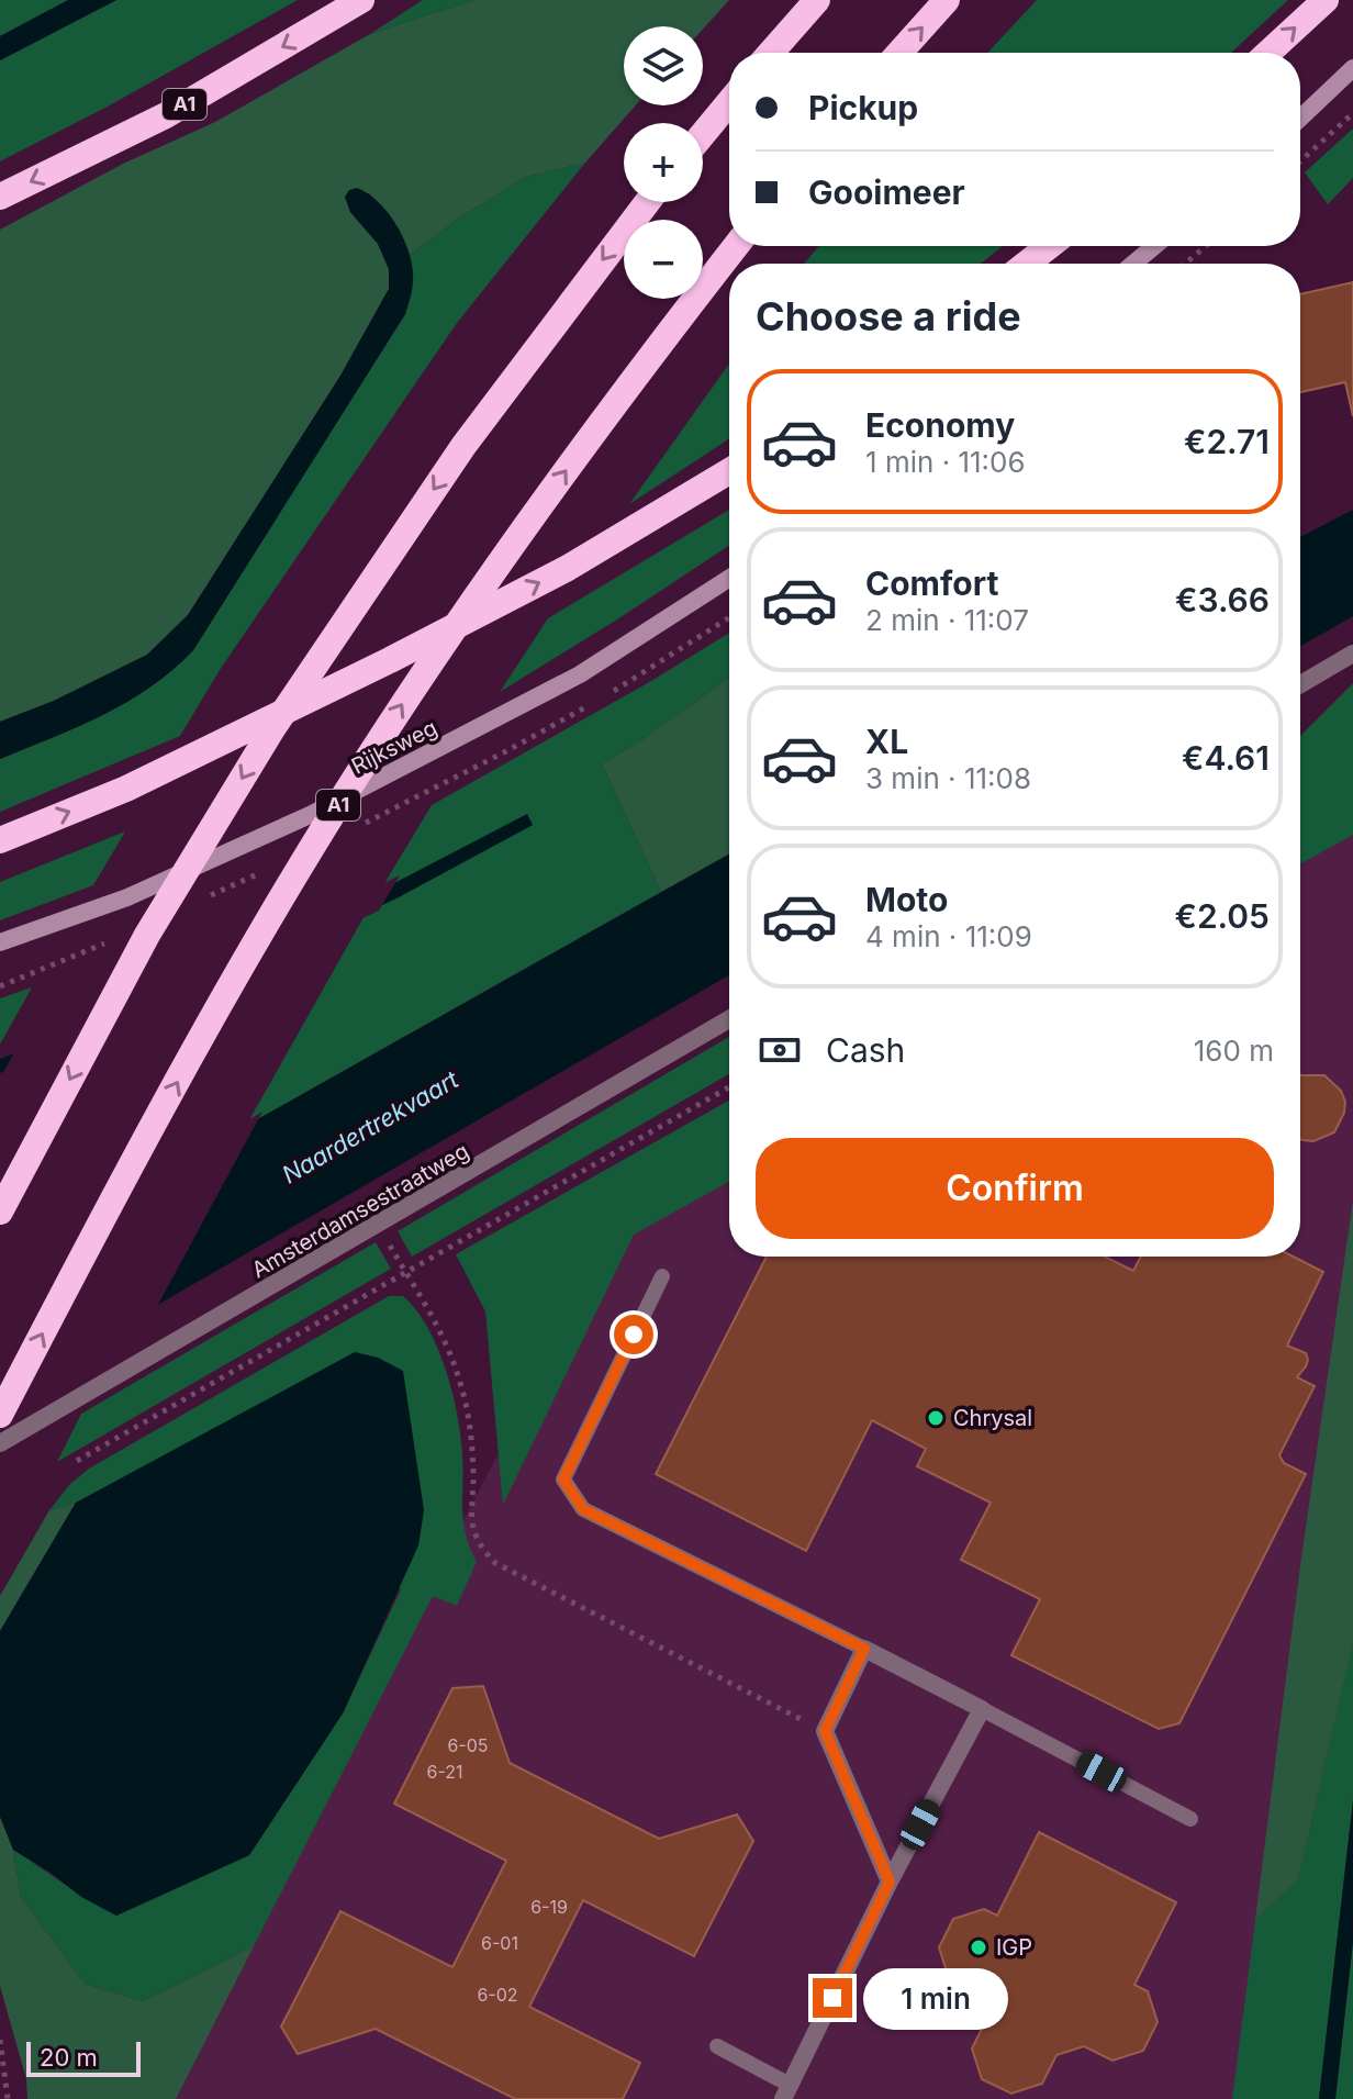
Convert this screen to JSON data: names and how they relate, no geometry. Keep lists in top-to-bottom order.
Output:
{
  "streets": {
    "highway": ["A1"],
    "main road": ["Rijksweg"],
    "street": ["Amsterdamsestraatweg"]
  },
  "water": ["Naardertrekvaart"],
  "places": ["Chrysal", "IGP"],
  "house_numbers": [
    "6-05",
    "6-21",
    "6-19",
    "6-01",
    "6-02"
  ],
  "scale_bar": "20 m",
  "page": {
    "map_buttons": ["+", "−"],
    "banner": ["Pickup", "Gooimeer"],
    "heading": "Choose a ride",
    "list": [
      {
        "name": "Economy",
        "note": "1 min · 11:06",
        "value": "€2.71"
      },
      {
        "name": "Comfort",
        "note": "2 min · 11:07",
        "value": "€3.66"
      },
      {
        "name": "XL",
        "note": "3 min · 11:08",
        "value": "€4.61"
      },
      {
        "name": "Moto",
        "note": "4 min · 11:09",
        "value": "€2.05"
      }
    ],
    "pay": ["Cash", "160 m"],
    "buttons": "Confirm",
    "bubble": "1 min",
    "scale": "20 m"
  }
}
